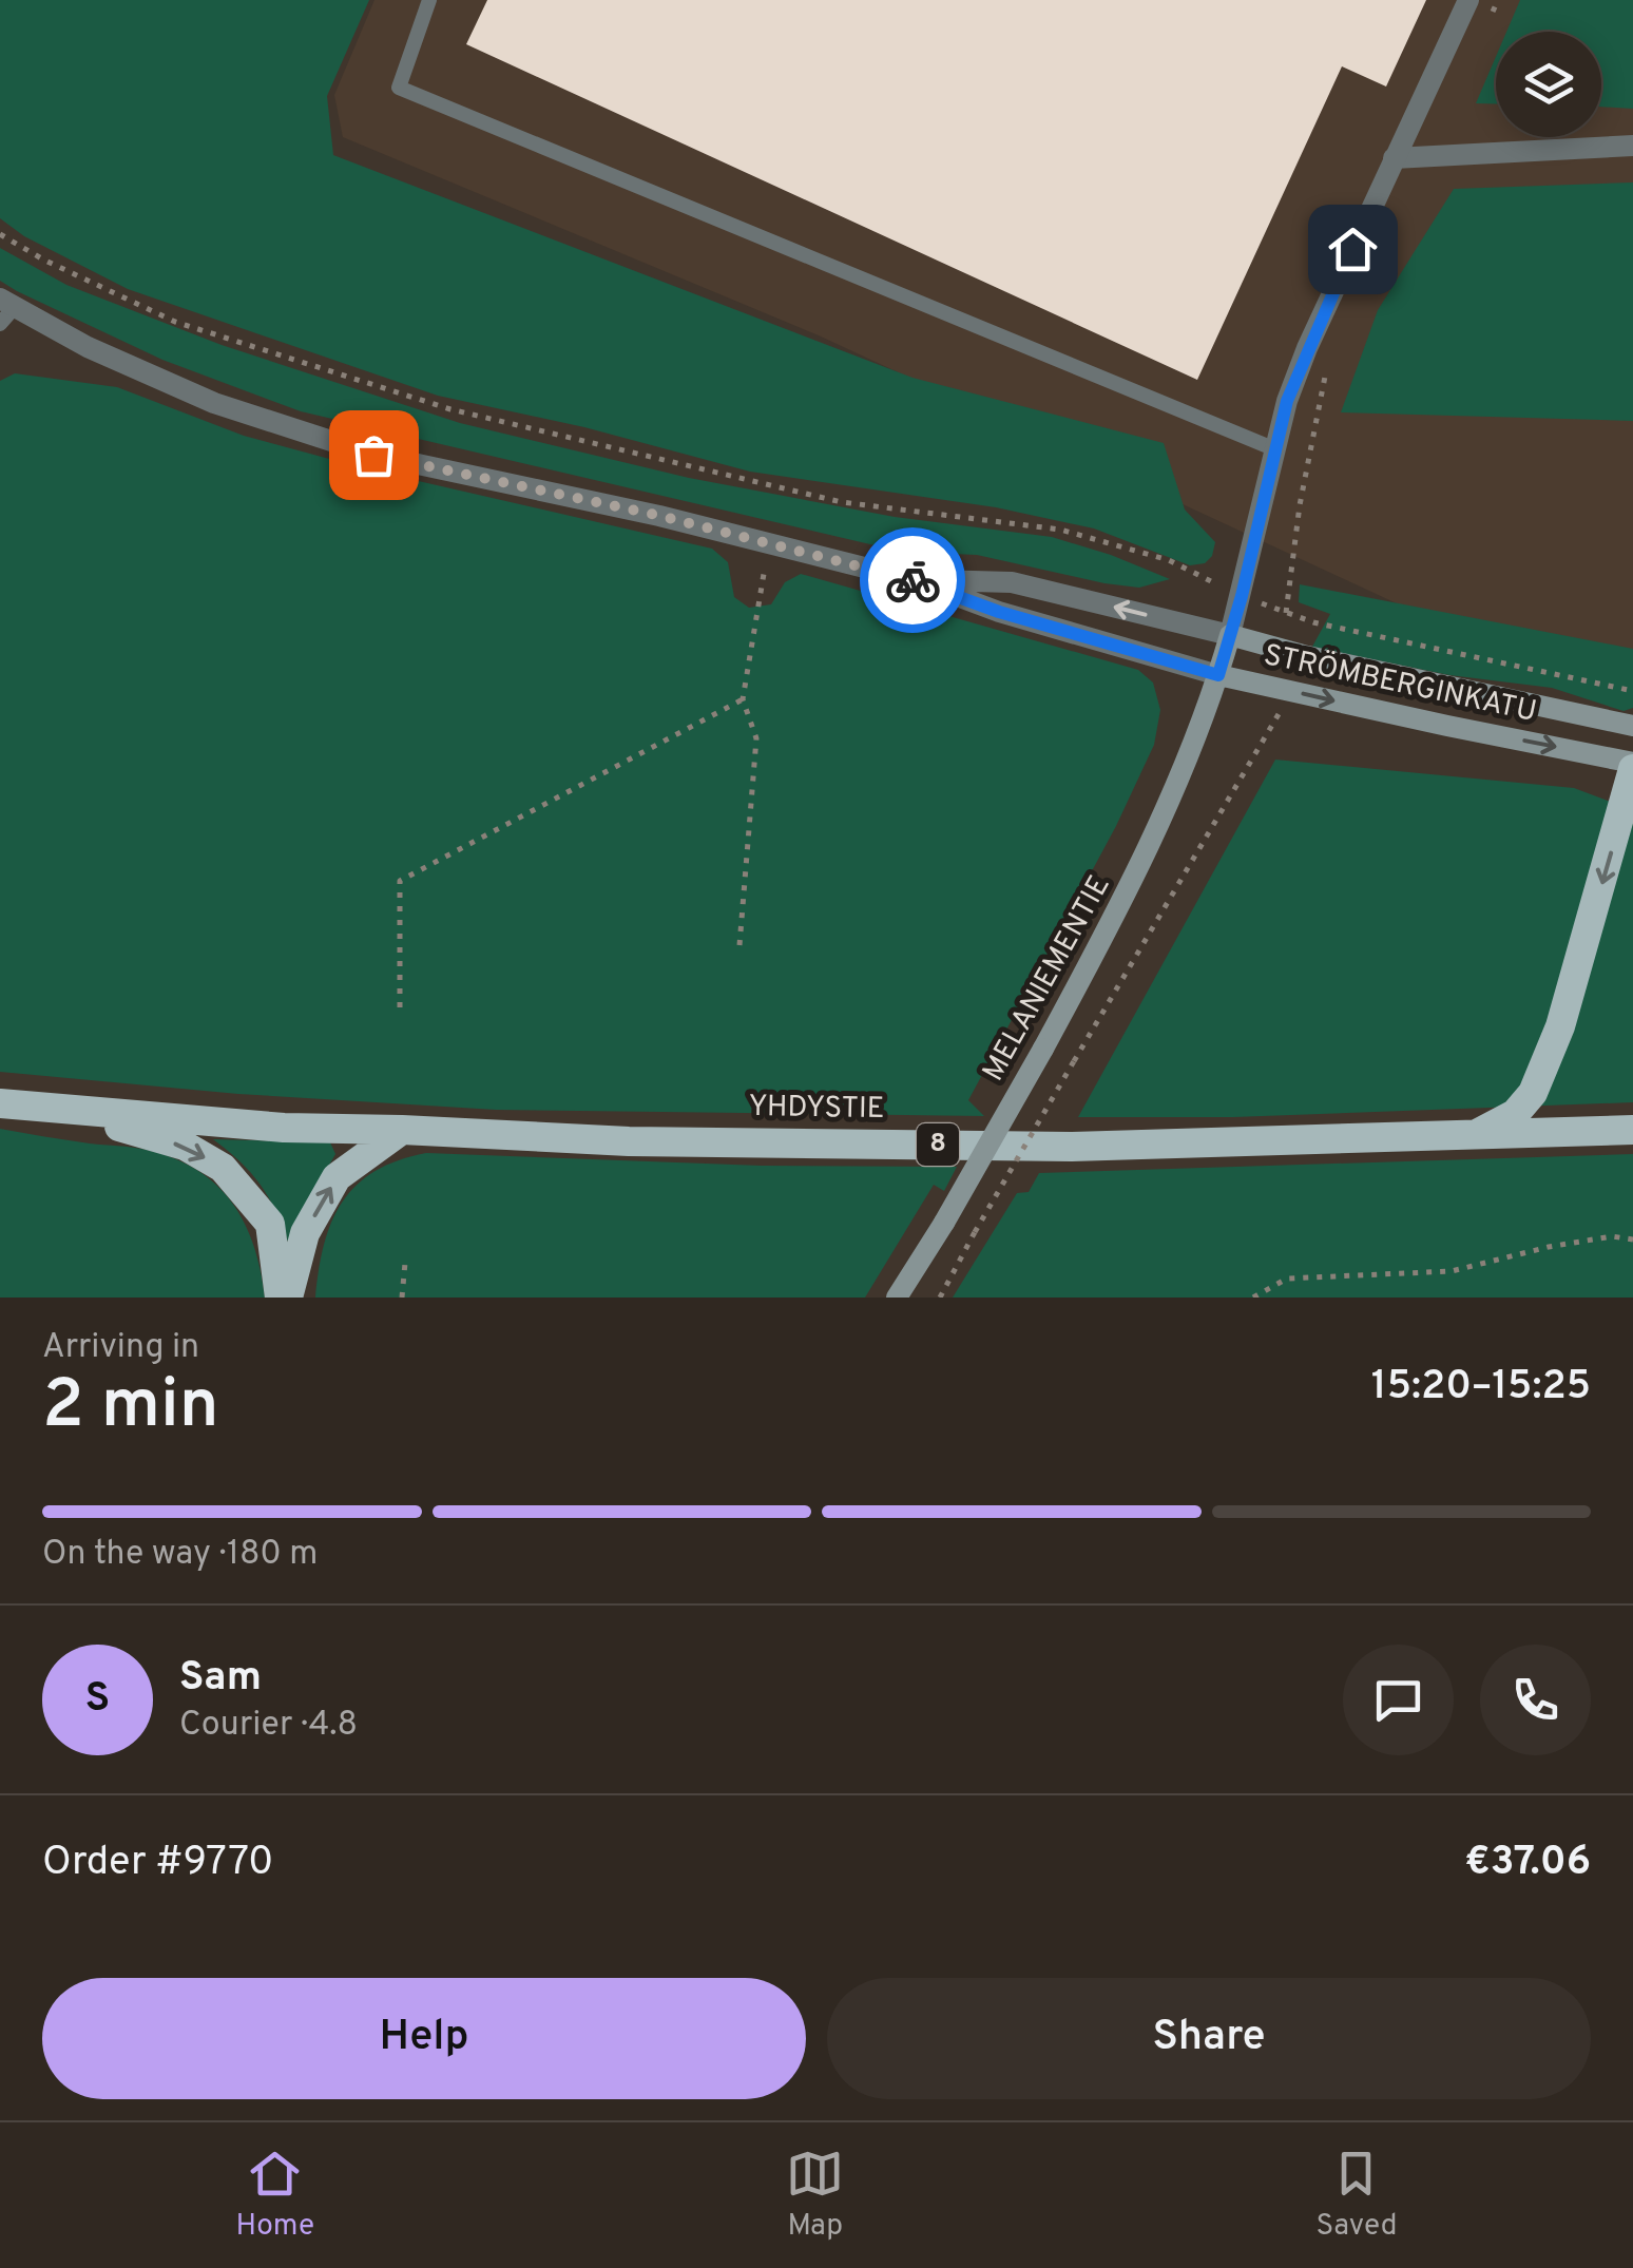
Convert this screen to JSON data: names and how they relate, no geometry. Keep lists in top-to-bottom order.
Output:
{
  "streets": {
    "highway": ["YHDYSTIE", "8"],
    "main road": ["STRÖMBERGINKATU", "MELANIEMENTIE"]
  },
  "crossings": [
    ["STRÖMBERGINKATU", "MELANIEMENTIE"]
  ],
  "page": {
    "heading": ["2 min", "Arriving in", "15:20–15:25"],
    "panel": [
      "Sam",
      "Courier · 4.8",
      "Order #9770",
      "€37.06"
    ],
    "bar": "On the way · 180 m",
    "round": "S",
    "buttons": ["Help", "Share"],
    "tabs": ["Home", "Map", "Saved"]
  }
}
